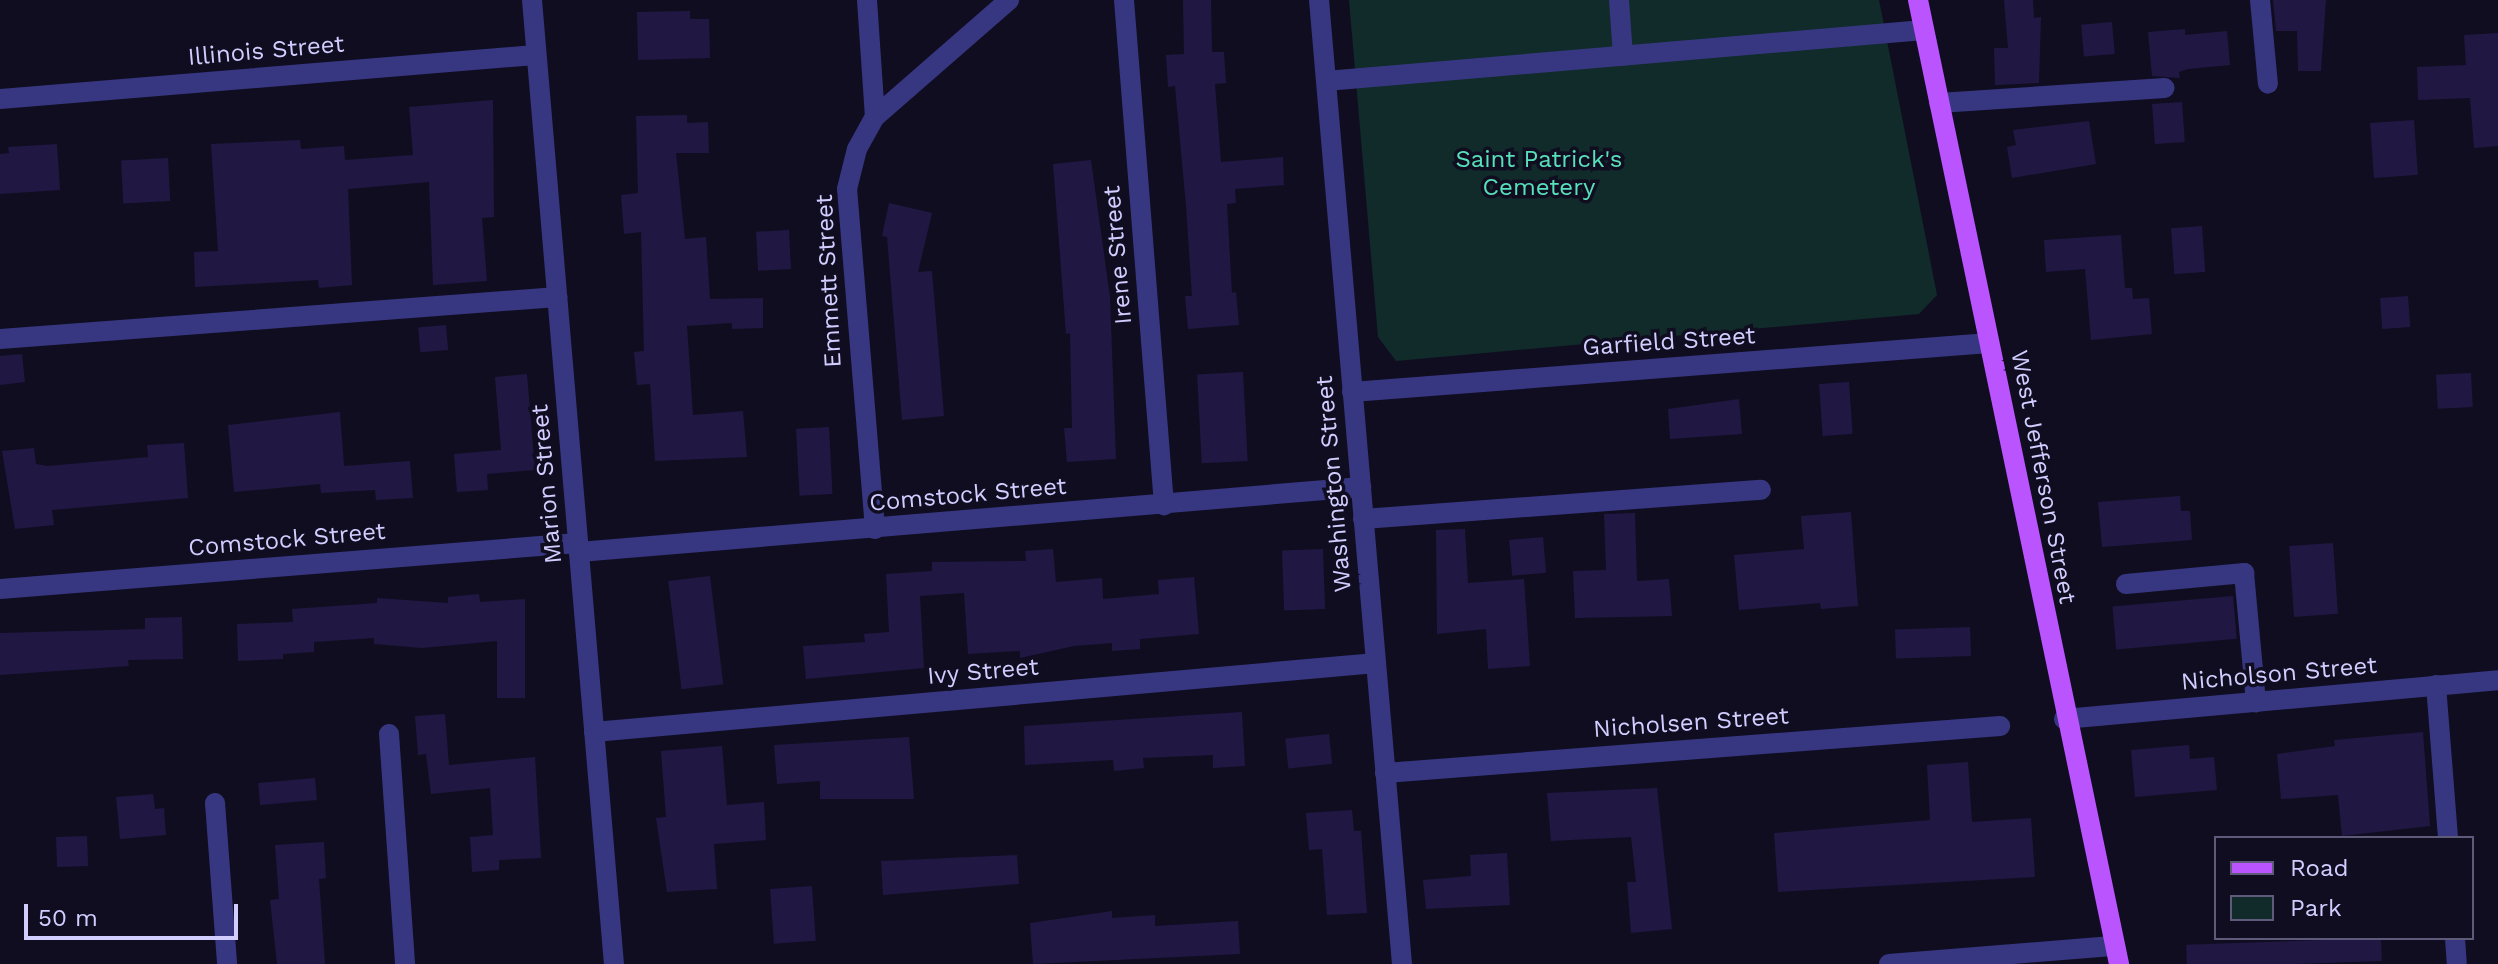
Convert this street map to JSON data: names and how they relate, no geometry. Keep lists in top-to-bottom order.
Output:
{
  "streets": {
    "main road": ["West Jefferson Street"],
    "street": [
      "Illinois Street",
      "Irene Street",
      "Emmett Street",
      "Garfield Street",
      "Marion Street",
      "Washington Street",
      "Comstock Street",
      "Ivy Street",
      "Nicholson Street",
      "Nicholsen Street"
    ]
  },
  "crossings": [
    ["Illinois Street", "Marion Street"],
    ["Irene Street", "Comstock Street"],
    ["Emmett Street", "Comstock Street"],
    ["Garfield Street", "West Jefferson Street"],
    ["Garfield Street", "Washington Street"],
    ["West Jefferson Street", "Nicholson Street"],
    ["Marion Street", "Comstock Street"],
    ["Marion Street", "Ivy Street"],
    ["Washington Street", "Comstock Street"],
    ["Washington Street", "Ivy Street"],
    ["Washington Street", "Nicholsen Street"]
  ],
  "parks": ["Saint Patrick's Cemetery"],
  "legend": ["Road", "Park"],
  "scale_bar": "50 m"
}
